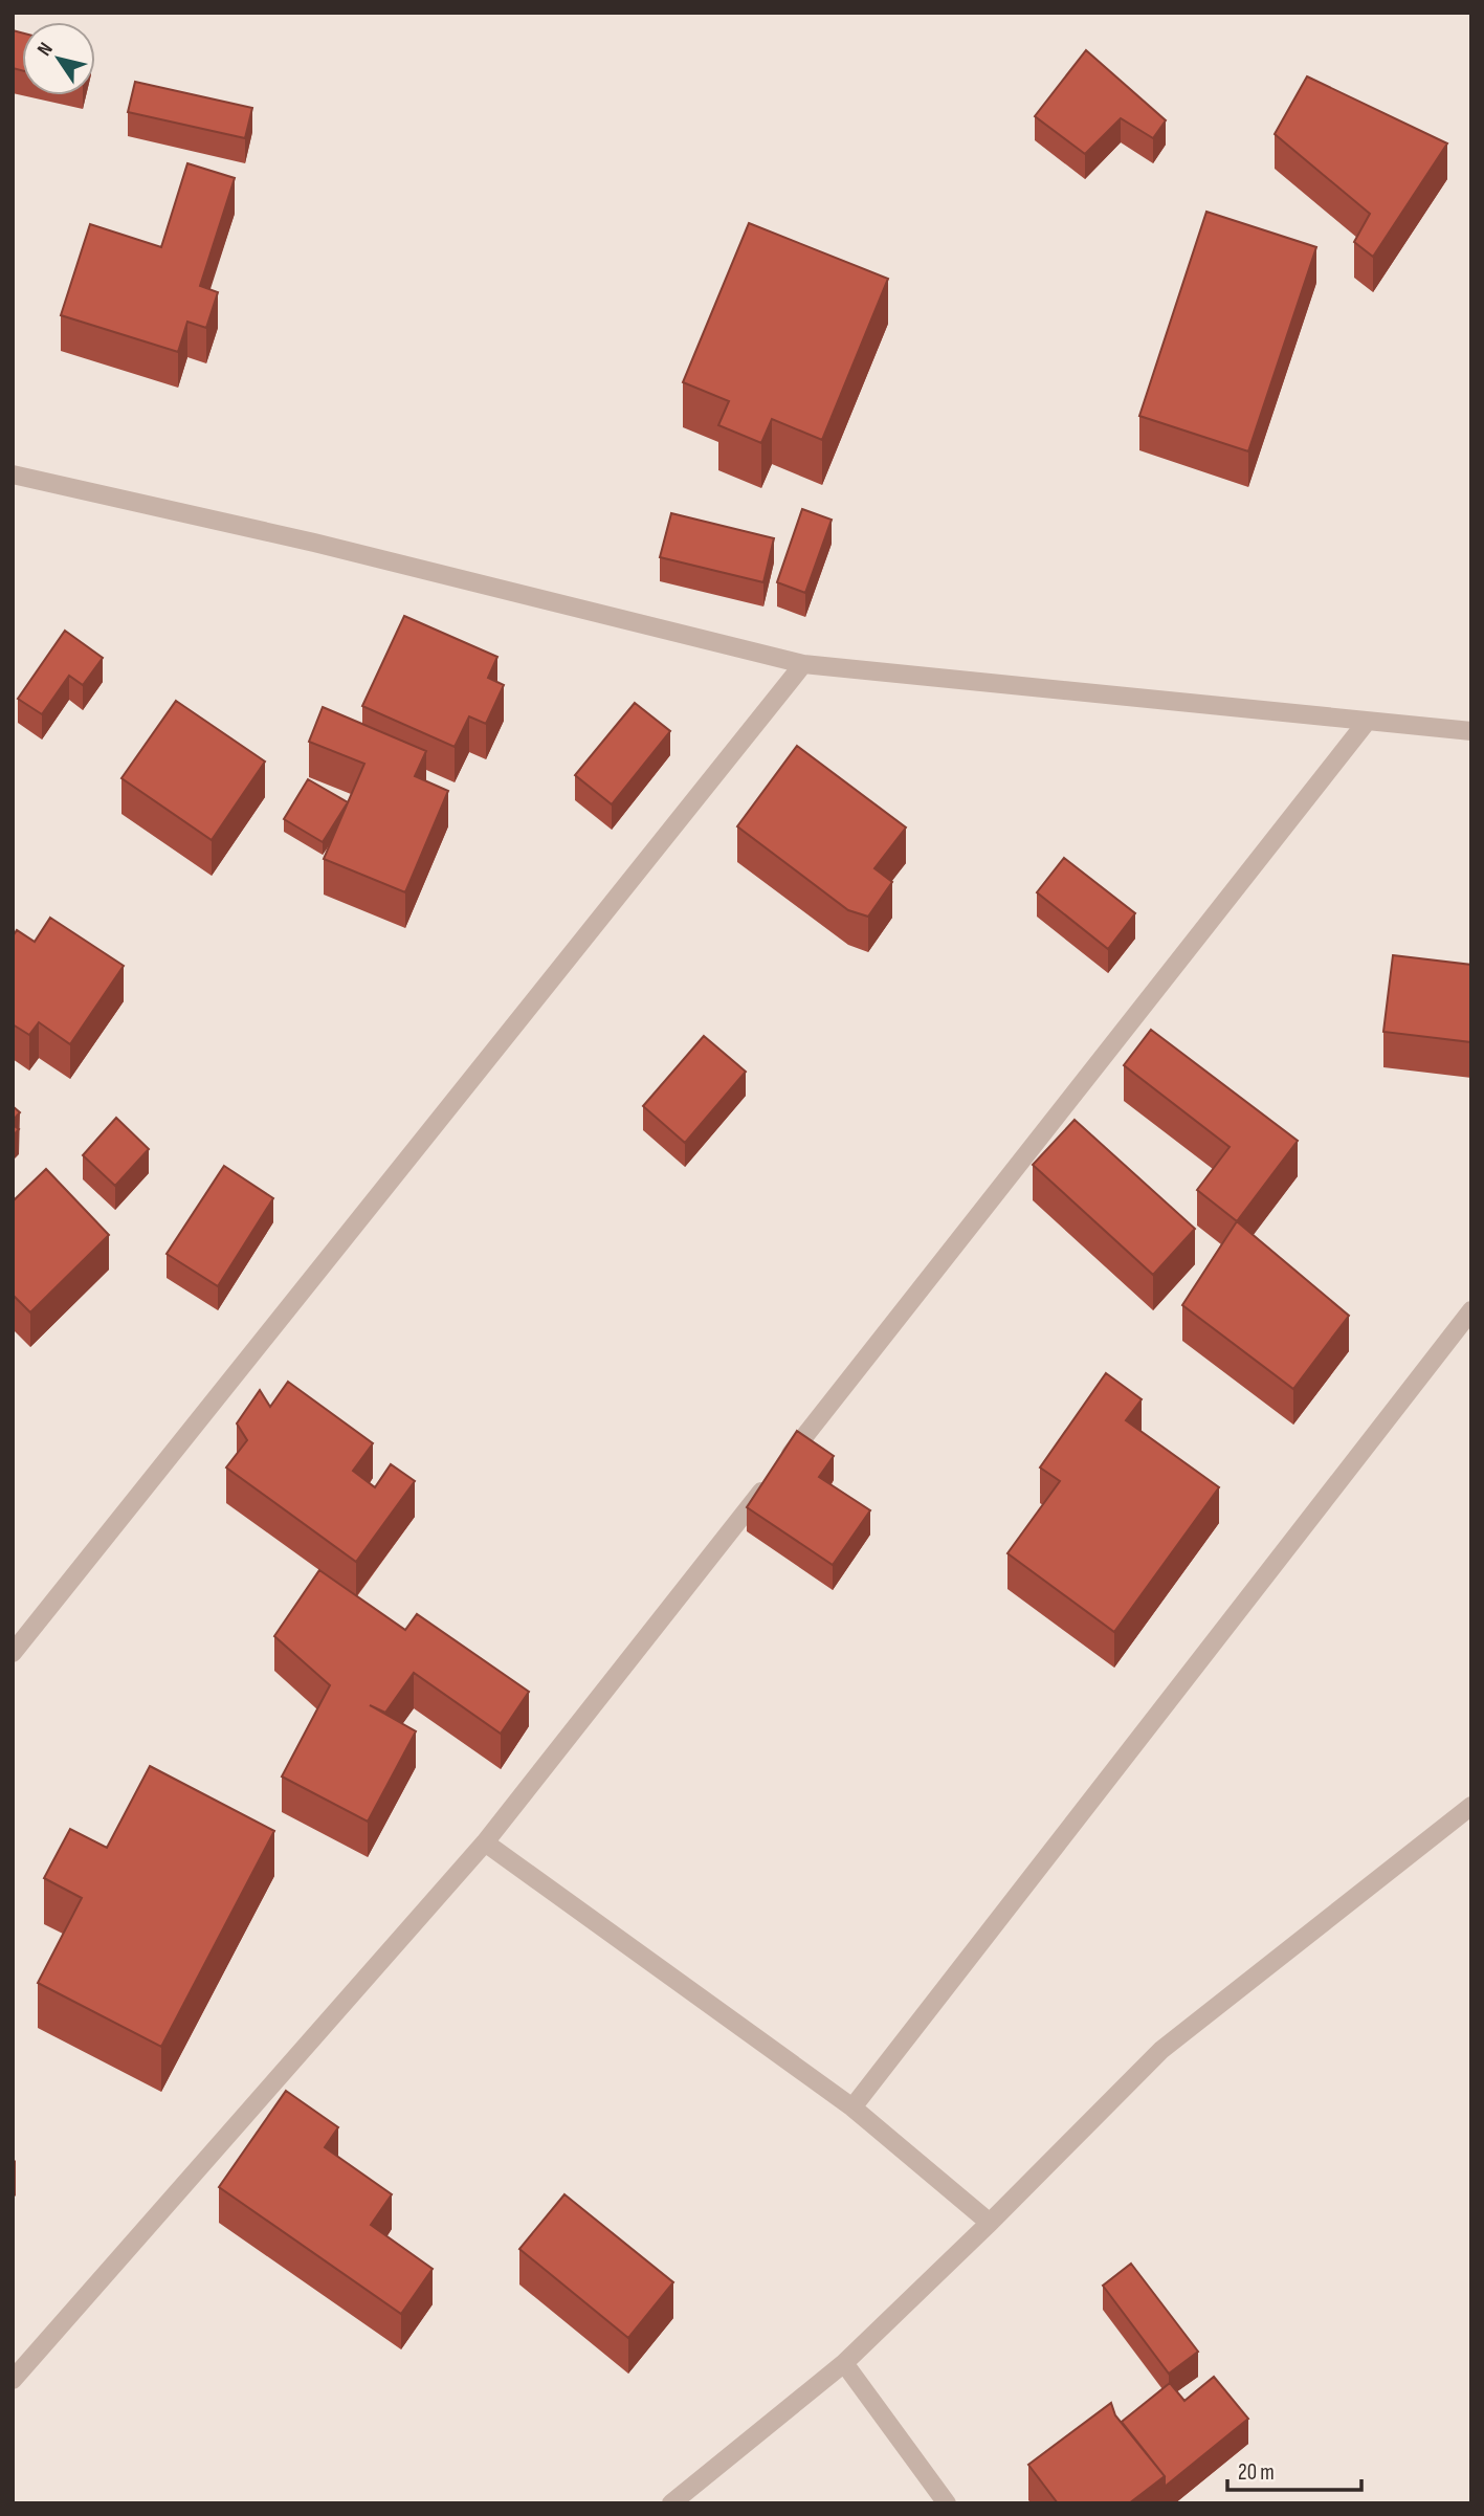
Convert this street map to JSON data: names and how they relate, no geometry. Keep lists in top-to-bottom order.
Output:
{
  "scale_bar": "20 m",
  "north": "top left"
}
